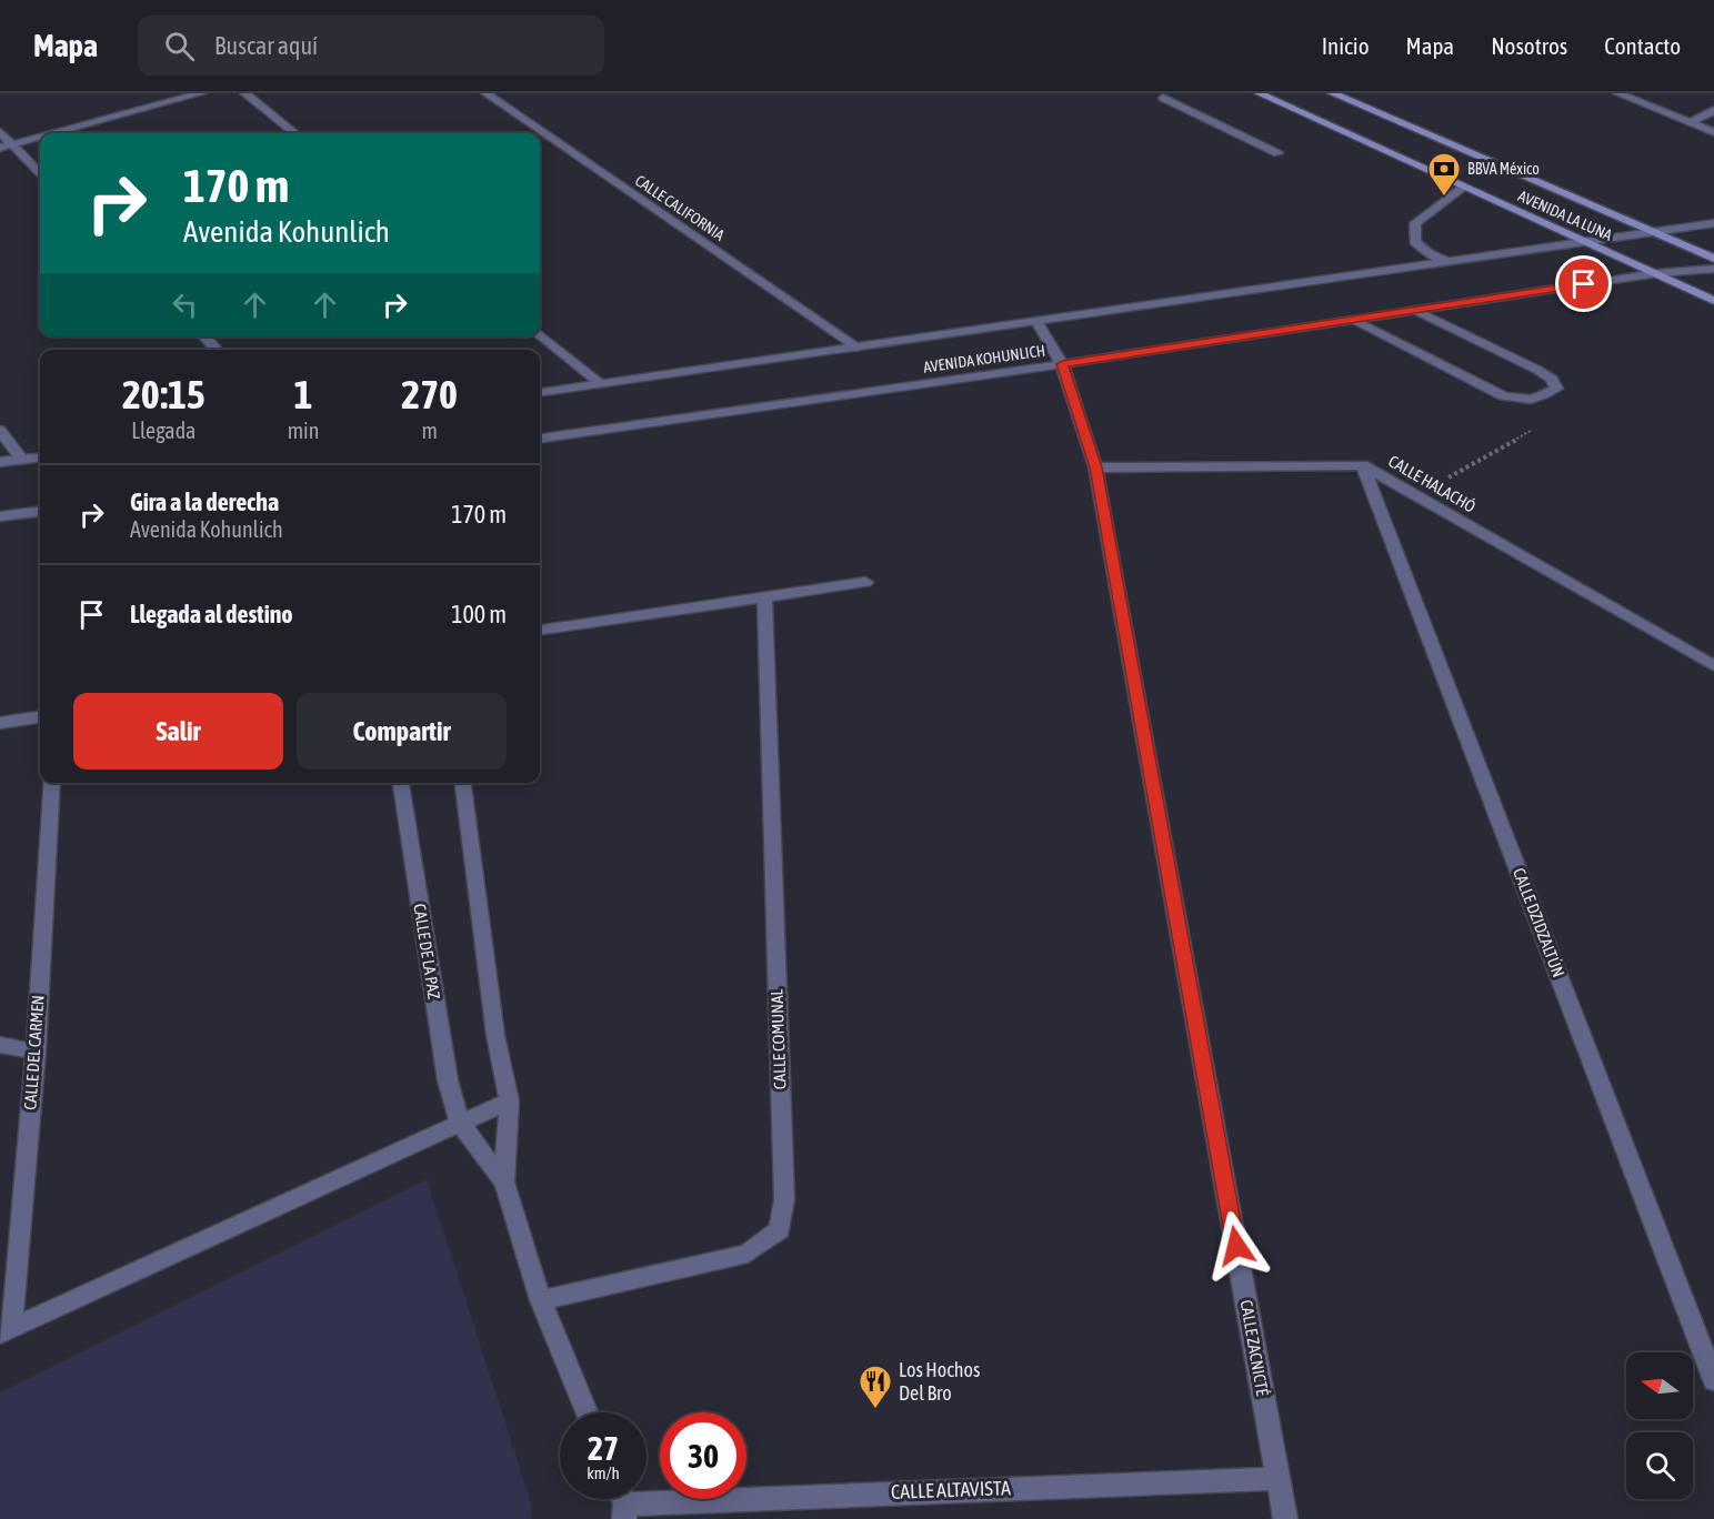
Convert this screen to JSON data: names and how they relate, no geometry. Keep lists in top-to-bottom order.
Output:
{
  "streets": {
    "main road": ["AVENIDA LA LUNA"],
    "street": [
      "CALLE CALIFORNIA",
      "AVENIDA KOHUNLICH",
      "CALLE HALACHÓ",
      "CALLE DZIDZALTÚN",
      "CALLE DE LA PAZ",
      "CALLE COMUNAL",
      "CALLE DEL CARMEN",
      "CALLE ZACNICTÉ",
      "CALLE ALTAVISTA"
    ]
  },
  "crossings": [
    ["CALLE CALIFORNIA", "AVENIDA KOHUNLICH"],
    ["AVENIDA LA LUNA", "AVENIDA KOHUNLICH"],
    ["AVENIDA KOHUNLICH", "CALLE ZACNICTÉ"],
    ["CALLE HALACHÓ", "CALLE DZIDZALTÚN"],
    ["CALLE HALACHÓ", "CALLE ZACNICTÉ"],
    ["CALLE DE LA PAZ", "CALLE COMUNAL"],
    ["CALLE ZACNICTÉ", "CALLE ALTAVISTA"]
  ],
  "places": {
    "bank": ["BBVA México"],
    "restaurant": ["Los Hochos Del Bro"]
  },
  "north": "left",
  "page": {
    "header": "Mapa",
    "search": "Buscar aquí",
    "nav": [
      "Inicio",
      "Mapa",
      "Nosotros",
      "Contacto"
    ],
    "turn": ["170 m", "Avenida Kohunlich"],
    "eta": [
      "20:15",
      "Llegada",
      "1",
      "min",
      "270",
      "m"
    ],
    "list": [
      {
        "name": "Gira a la derecha",
        "note": "Avenida Kohunlich",
        "value": "170 m"
      },
      {
        "name": "Llegada al destino",
        "value": "100 m"
      }
    ],
    "buttons": ["Salir", "Compartir"],
    "speed": "27 km/h",
    "limit": "30"
  }
}
